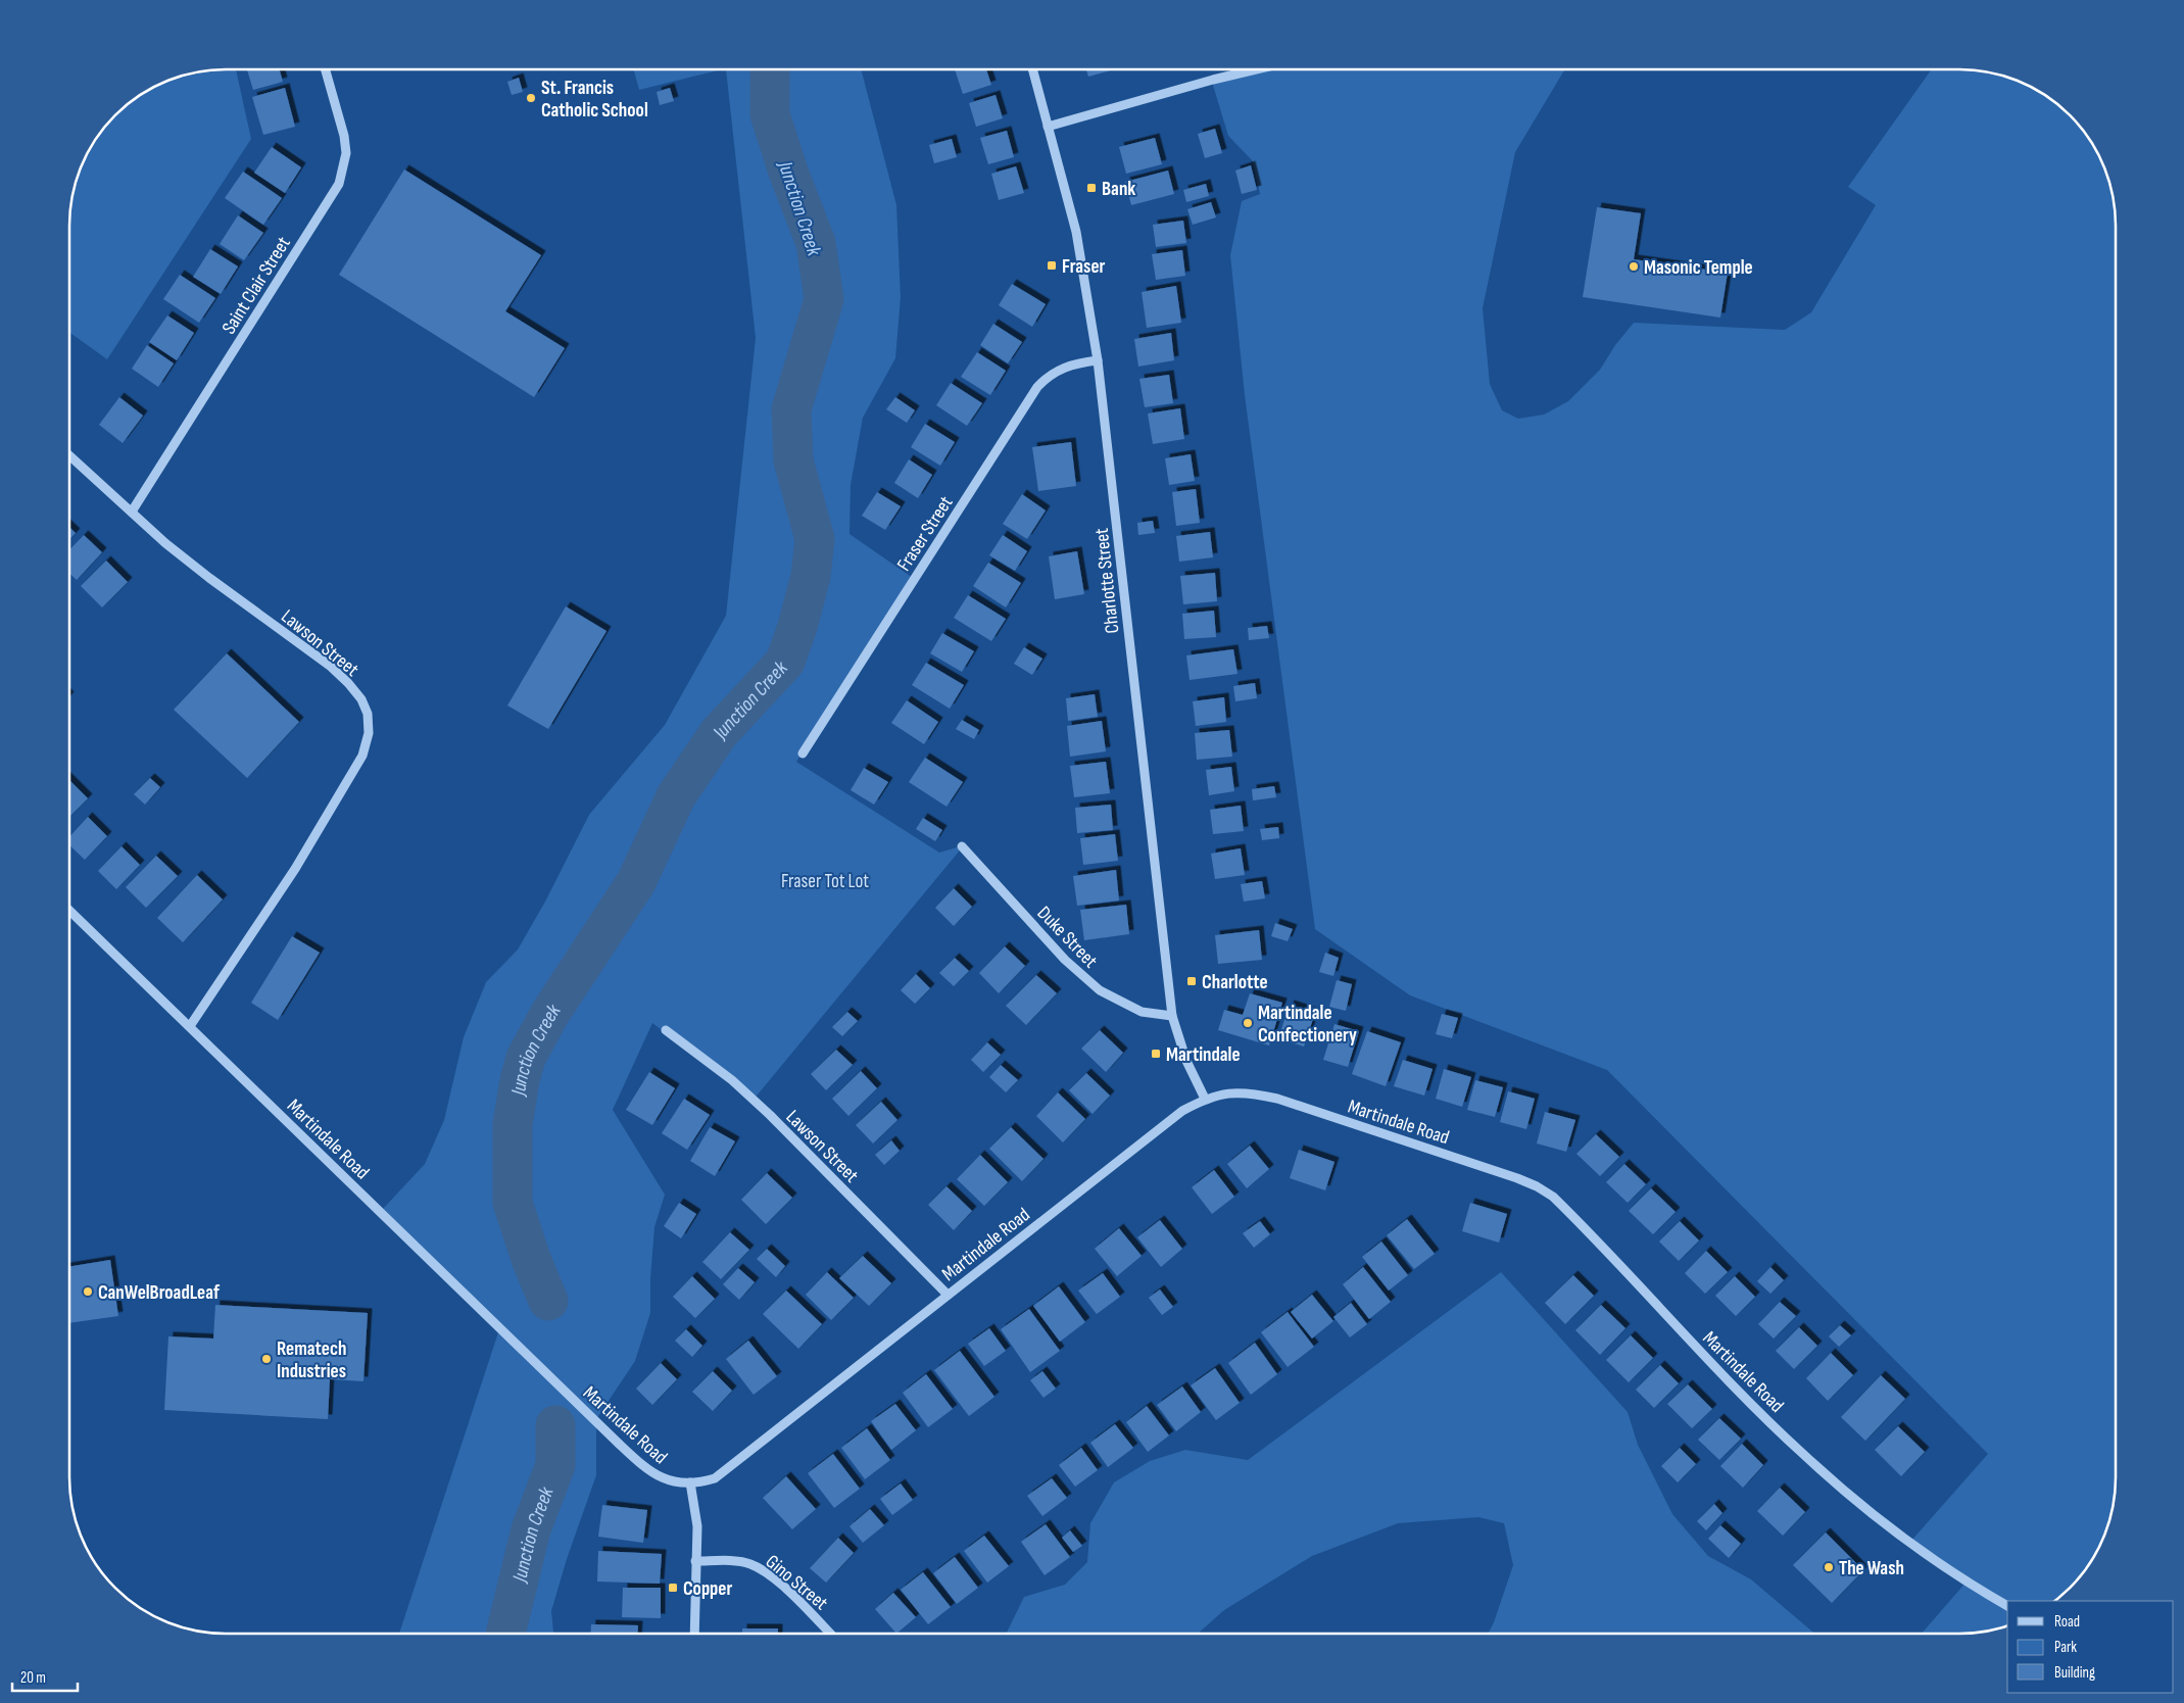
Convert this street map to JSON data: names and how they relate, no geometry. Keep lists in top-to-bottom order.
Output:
{
  "streets": {
    "street": [
      "Saint Clair Street",
      "Fraser Street",
      "Charlotte Street",
      "Lawson Street",
      "Duke Street",
      "Martindale Road",
      "Gino Street"
    ]
  },
  "crossings": [
    ["Saint Clair Street", "Lawson Street"],
    ["Fraser Street", "Charlotte Street"],
    ["Charlotte Street", "Duke Street"],
    ["Charlotte Street", "Martindale Road"],
    ["Lawson Street", "Martindale Road"]
  ],
  "water": ["Junction Creek"],
  "parks": ["Fraser Tot Lot"],
  "places": {
    "other": [
      "St. Francis Catholic School",
      "Masonic Temple",
      "Martindale Confectionery",
      "CanWelBroadLeaf",
      "Rematech Industries",
      "The Wash"
    ],
    "transit": [
      "Bank",
      "Fraser",
      "Charlotte",
      "Martindale",
      "Copper"
    ]
  },
  "legend": ["Road", "Park", "Building"],
  "scale_bar": "20 m"
}
